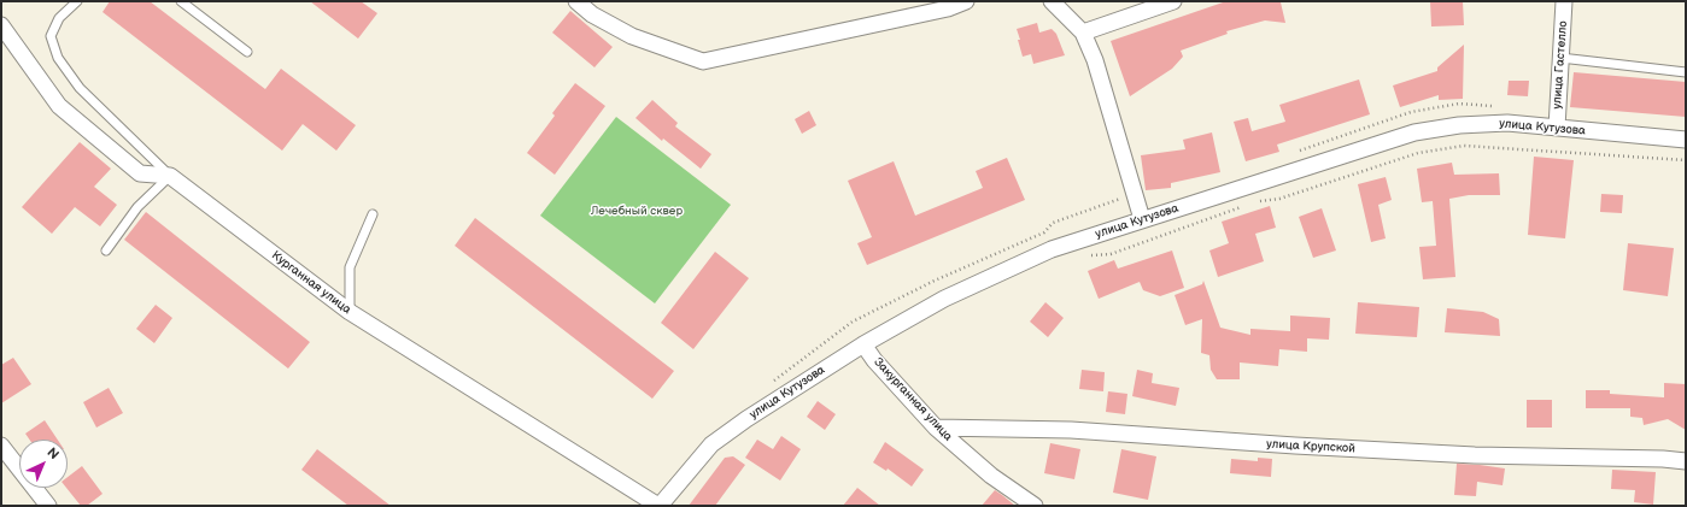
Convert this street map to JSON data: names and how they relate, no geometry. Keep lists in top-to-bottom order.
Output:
{
  "streets": {
    "street": [
      "улица Гастелло",
      "улица Кутузова",
      "Курганная улица",
      "Закурганная улица",
      "улица Крупской"
    ]
  },
  "crossings": [
    ["улица Гастелло", "улица Кутузова"],
    ["улица Кутузова", "Курганная улица"],
    ["улица Кутузова", "Закурганная улица"],
    ["Закурганная улица", "улица Крупской"]
  ],
  "parks": ["Лечебный сквер"],
  "north": "top right"
}
